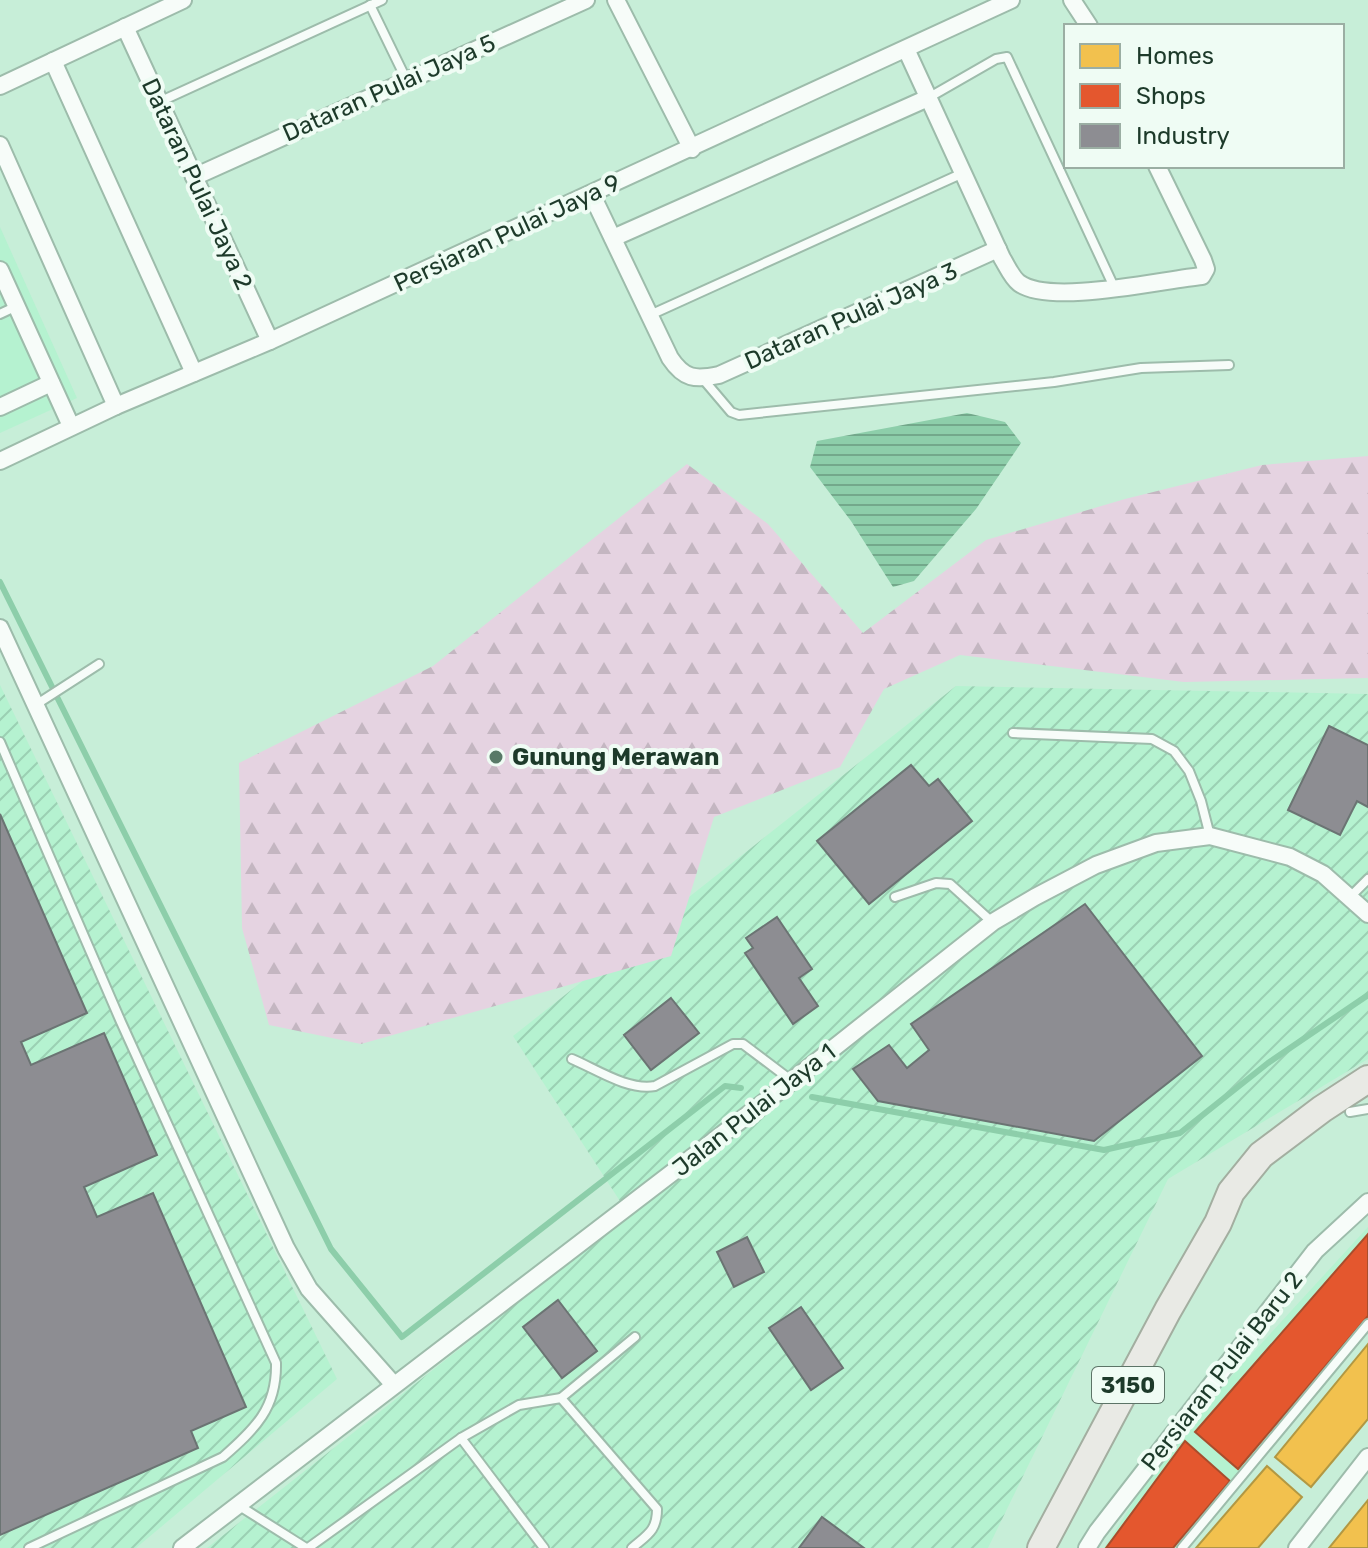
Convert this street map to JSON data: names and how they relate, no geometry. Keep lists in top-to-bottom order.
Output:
{
  "streets": {
    "main road": ["3150"],
    "street": [
      "Dataran Pulai Jaya 5",
      "Dataran Pulai Jaya 2",
      "Persiaran Pulai Jaya 9",
      "Dataran Pulai Jaya 3",
      "Jalan Pulai Jaya 1",
      "Persiaran Pulai Baru 2"
    ]
  },
  "crossings": [
    ["Dataran Pulai Jaya 5", "Dataran Pulai Jaya 2"],
    ["Dataran Pulai Jaya 2", "Persiaran Pulai Jaya 9"]
  ],
  "places": ["Gunung Merawan"],
  "legend": ["Homes", "Shops", "Industry"]
}
